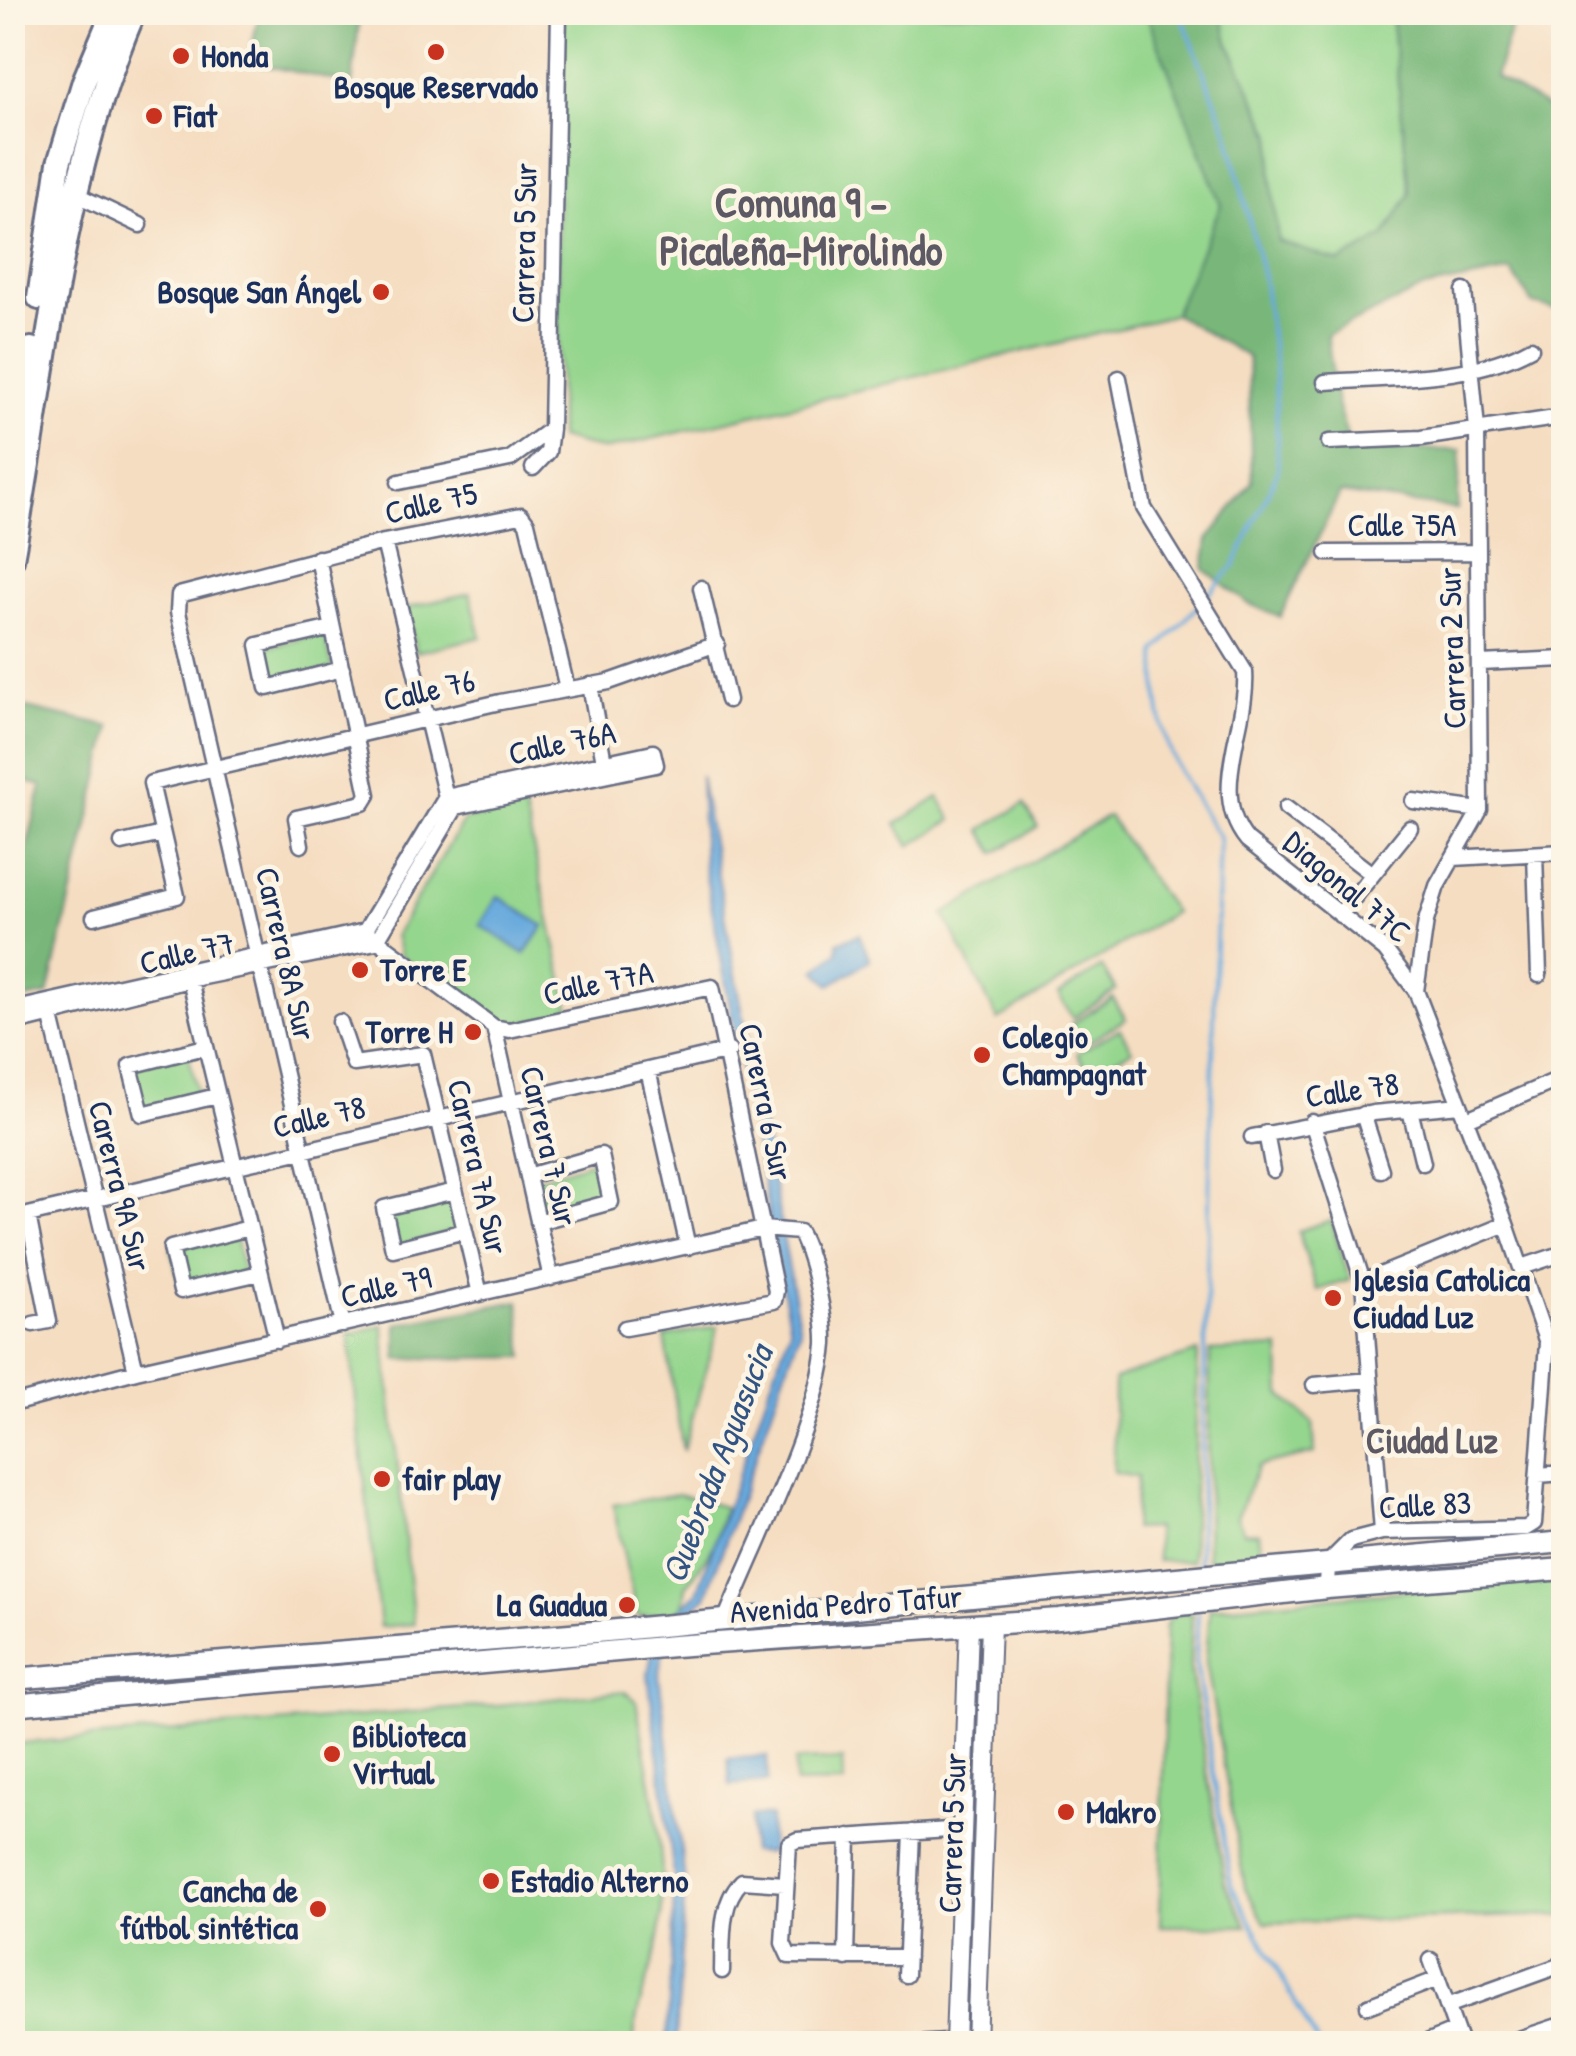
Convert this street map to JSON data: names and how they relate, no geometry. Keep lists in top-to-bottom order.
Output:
{
  "streets": {
    "main road": ["Avenida Pedro Tafur"],
    "street": [
      "Carrera 5 Sur",
      "Calle 75",
      "Calle 75A",
      "Carrera 2 Sur",
      "Calle 76",
      "Calle 76A",
      "Diagonal 77C",
      "Calle 77",
      "Carrera 8A Sur",
      "Calle 77A",
      "Calle 78",
      "Carerra 6 Sur",
      "Carrera 7 Sur",
      "Carrera 7A Sur",
      "Carerra 9A Sur",
      "Calle 79",
      "Calle 83"
    ]
  },
  "crossings": [
    ["Carrera 5 Sur", "Avenida Pedro Tafur"],
    ["Calle 75", "Calle 76"],
    ["Calle 75", "Carrera 8A Sur"],
    ["Calle 75A", "Carrera 2 Sur"],
    ["Carrera 2 Sur", "Diagonal 77C"],
    ["Calle 76", "Carrera 8A Sur"],
    ["Calle 77", "Carrera 8A Sur"],
    ["Calle 77", "Carerra 9A Sur"],
    ["Carrera 8A Sur", "Calle 78"],
    ["Carrera 8A Sur", "Calle 79"],
    ["Calle 77A", "Carerra 6 Sur"],
    ["Calle 77A", "Carrera 7 Sur"],
    ["Calle 78", "Carerra 6 Sur"],
    ["Calle 78", "Carrera 7 Sur"],
    ["Calle 78", "Carrera 7A Sur"],
    ["Calle 78", "Carerra 9A Sur"],
    ["Carerra 6 Sur", "Calle 79"],
    ["Carrera 7 Sur", "Calle 79"],
    ["Carrera 7A Sur", "Calle 79"],
    ["Carerra 9A Sur", "Calle 79"],
    ["Calle 83", "Avenida Pedro Tafur"]
  ],
  "districts": ["Comuna 9 - Picaleña-Mirolindo", "Ciudad Luz"],
  "water": ["Quebrada Aguasucia"],
  "places": [
    "Bosque Reservado",
    "Honda",
    "Fiat",
    "Bosque San Ángel",
    "Torre E",
    "Torre H",
    "Colegio Champagnat",
    "Iglesia Catolica Ciudad Luz",
    "fair play",
    "La Guadua",
    "Biblioteca Virtual",
    "Makro",
    "Estadio Alterno",
    "Cancha de fútbol sintética"
  ]
}
